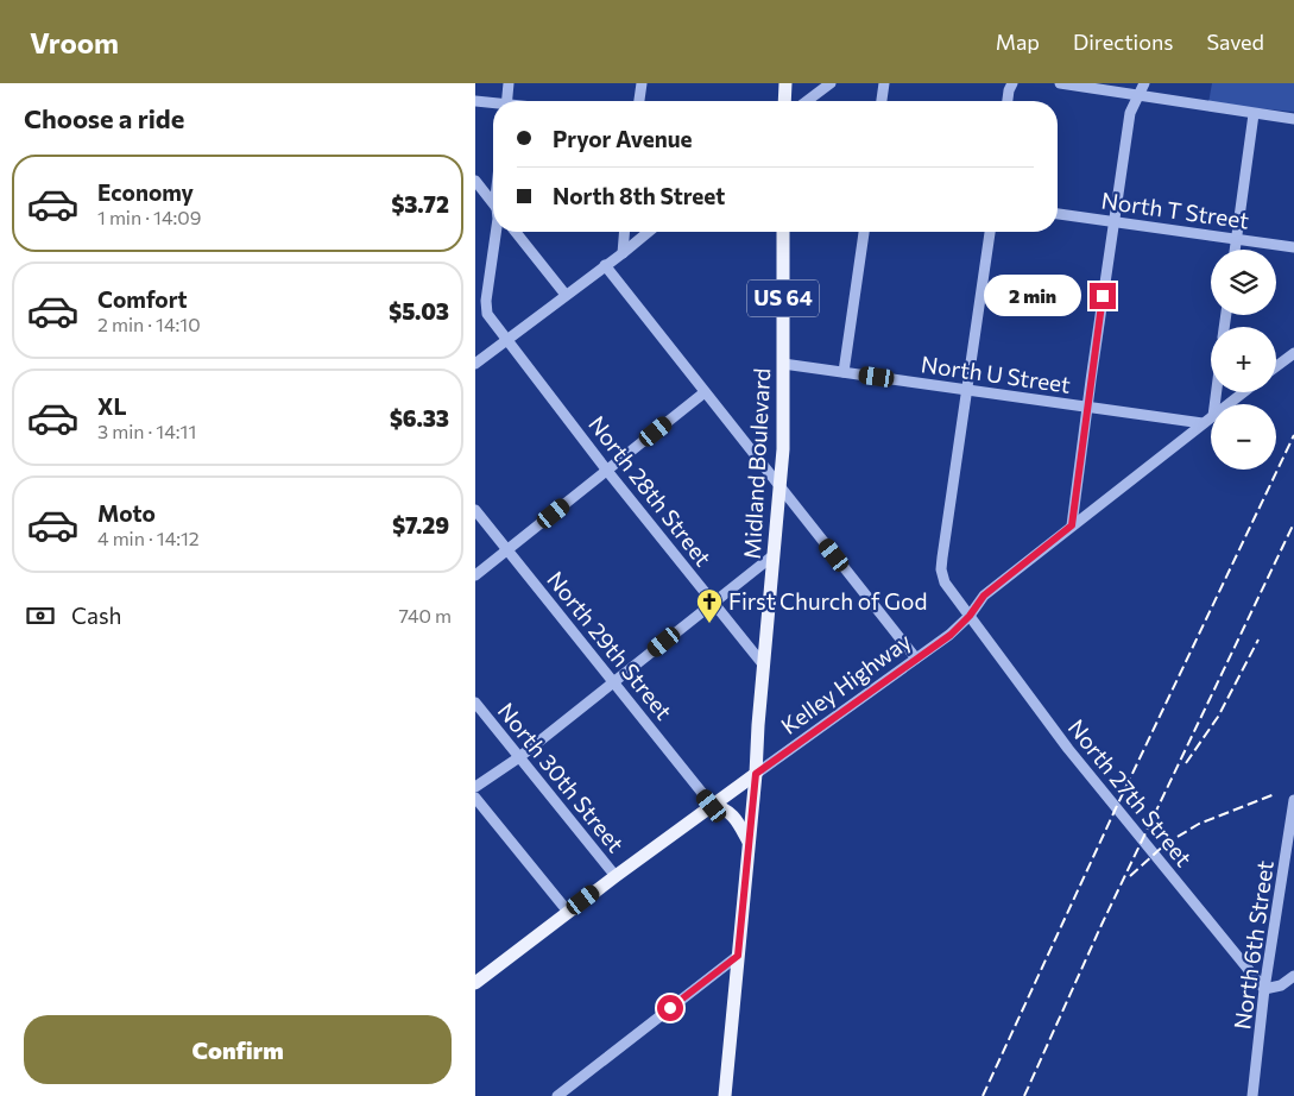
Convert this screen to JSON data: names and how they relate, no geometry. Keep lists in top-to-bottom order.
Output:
{
  "streets": {
    "main road": ["US 64", "Midland Boulevard", "Kelley Highway"],
    "street": [
      "North T Street",
      "North U Street",
      "North 28th Street",
      "North 29th Street",
      "North 30th Street",
      "North 27th Street",
      "North 6th Street"
    ]
  },
  "crossings": [
    ["North U Street", "Midland Boulevard"],
    ["North U Street", "Kelley Highway"],
    ["North U Street", "North 27th Street"],
    ["Midland Boulevard", "North 28th Street"],
    ["Midland Boulevard", "Kelley Highway"],
    ["North 29th Street", "Kelley Highway"],
    ["Kelley Highway", "North 30th Street"],
    ["Kelley Highway", "North 27th Street"],
    ["North 27th Street", "North 6th Street"]
  ],
  "places": {
    "church": ["First Church of God"]
  },
  "page": {
    "header": "Vroom",
    "nav": ["Map", "Directions", "Saved"],
    "heading": "Choose a ride",
    "banner": ["Pryor Avenue", "North 8th Street"],
    "list": [
      {
        "name": "Economy",
        "note": "1 min · 14:09",
        "value": "$3.72"
      },
      {
        "name": "Comfort",
        "note": "2 min · 14:10",
        "value": "$5.03"
      },
      {
        "name": "XL",
        "note": "3 min · 14:11",
        "value": "$6.33"
      },
      {
        "name": "Moto",
        "note": "4 min · 14:12",
        "value": "$7.29"
      }
    ],
    "map_buttons": ["+", "−"],
    "bubble": "2 min",
    "pay": ["Cash", "740 m"],
    "buttons": "Confirm"
  }
}
